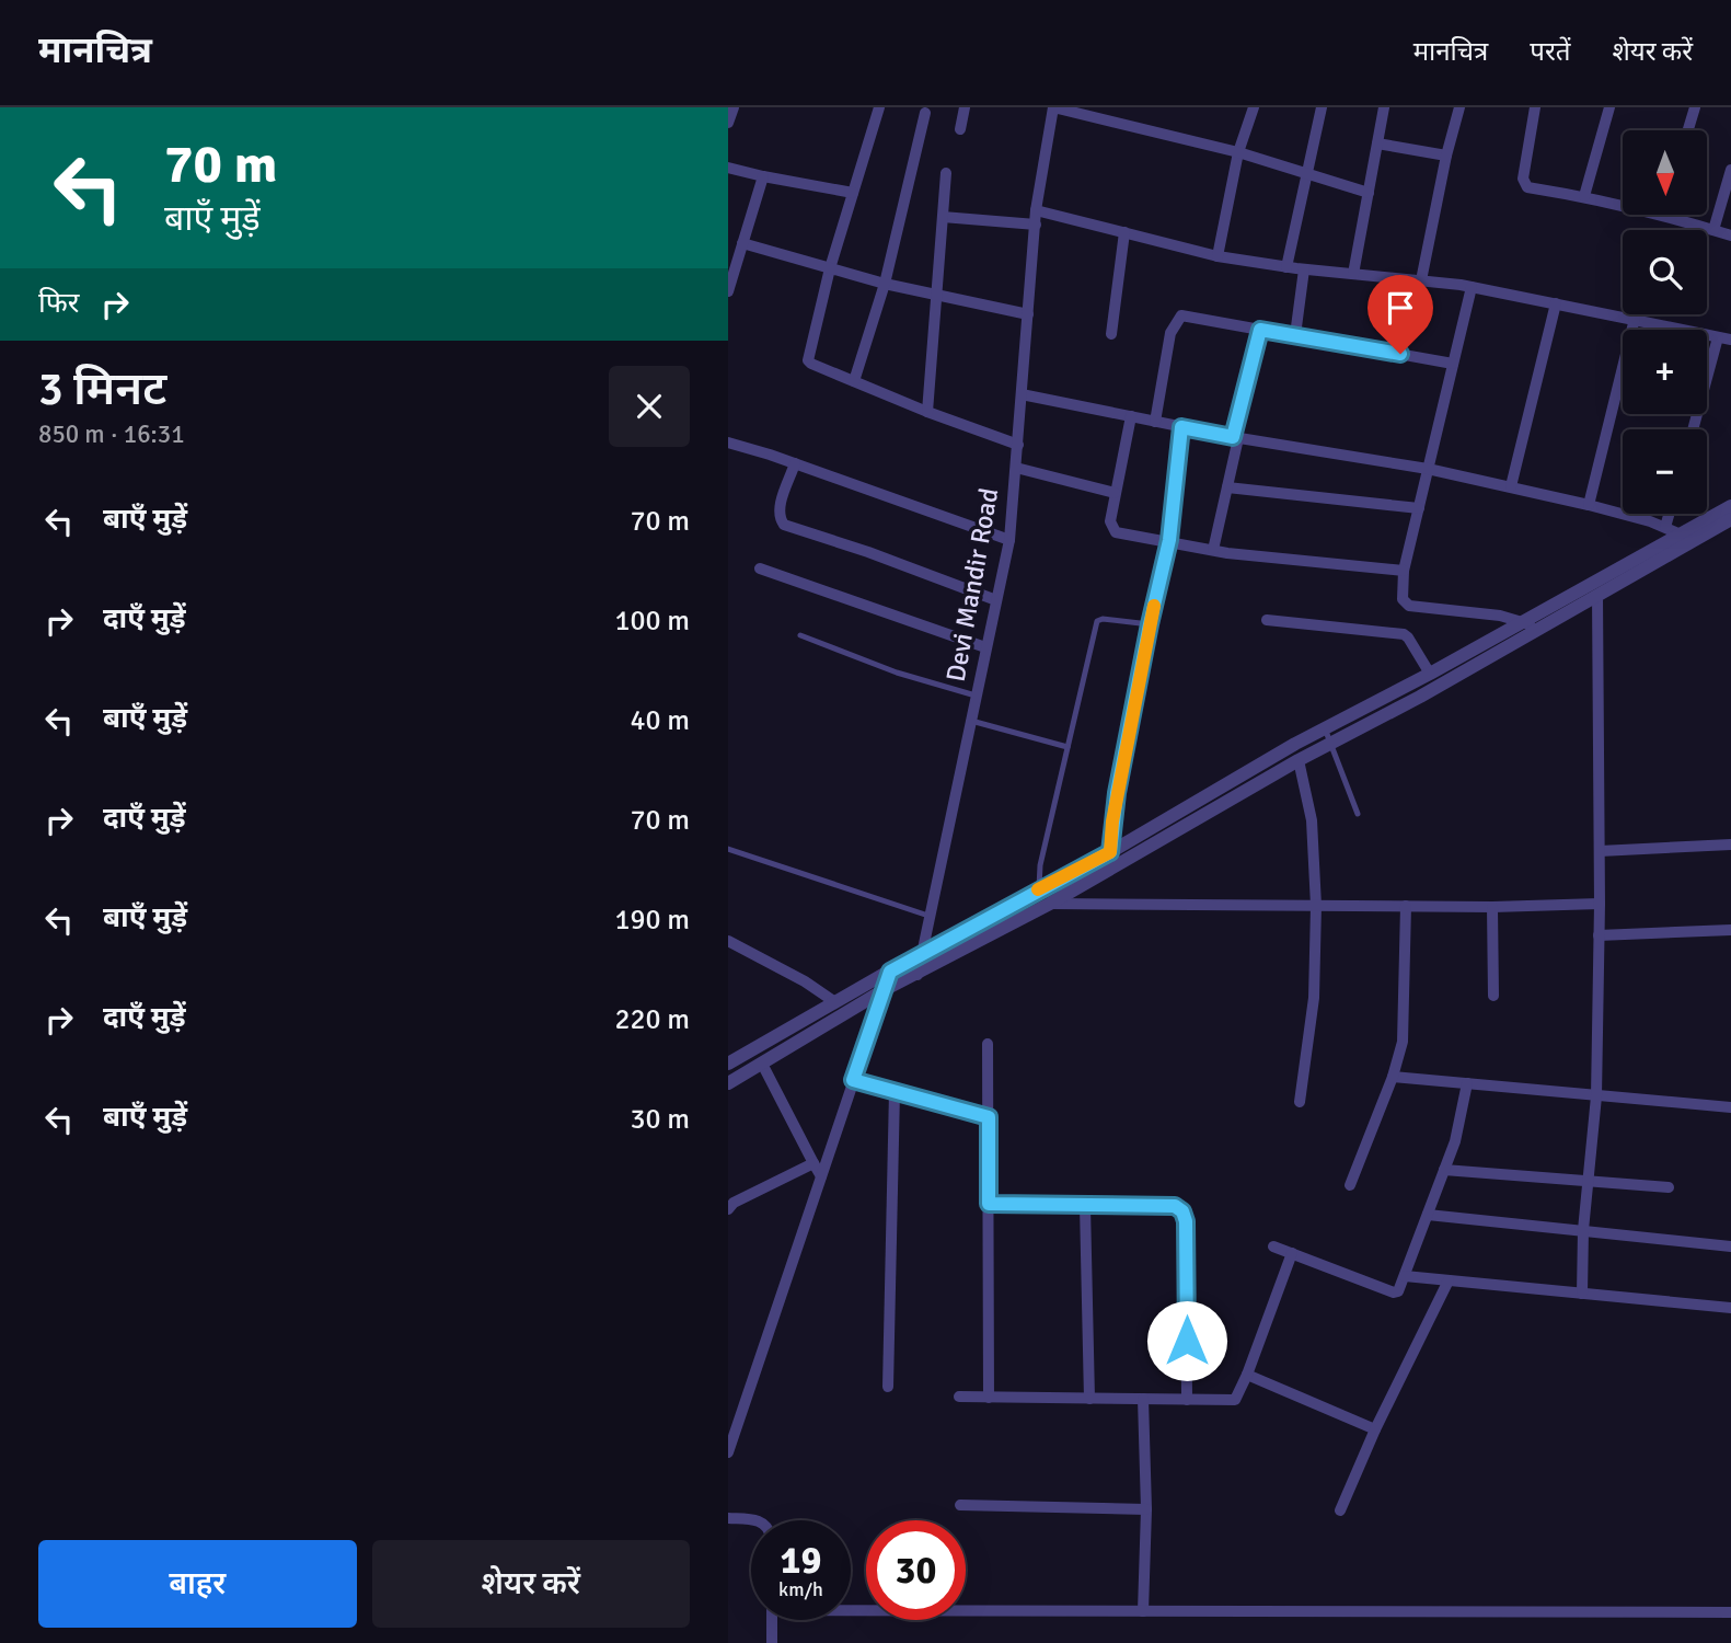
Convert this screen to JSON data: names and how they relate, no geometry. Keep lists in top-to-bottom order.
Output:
{
  "streets": {
    "street": ["Devi Mandir Road"]
  },
  "north": "bottom",
  "page": {
    "header": "मानचित्र",
    "nav": ["मानचित्र", "परतें", "शेयर करें"],
    "turn": ["70 m", "बाएँ मुड़ें"],
    "map_buttons": ["+", "−"],
    "then": "फिर",
    "heading": ["3 मिनट", "850 m · 16:31"],
    "list": [
      {
        "name": "बाएँ मुड़ें",
        "value": "70 m"
      },
      {
        "name": "दाएँ मुड़ें",
        "value": "100 m"
      },
      {
        "name": "बाएँ मुड़ें",
        "value": "40 m"
      },
      {
        "name": "दाएँ मुड़ें",
        "value": "70 m"
      },
      {
        "name": "बाएँ मुड़ें",
        "value": "190 m"
      },
      {
        "name": "दाएँ मुड़ें",
        "value": "220 m"
      },
      {
        "name": "बाएँ मुड़ें",
        "value": "30 m"
      }
    ],
    "speed": "19 km/h",
    "limit": "30",
    "buttons": ["बाहर", "शेयर करें"]
  }
}
